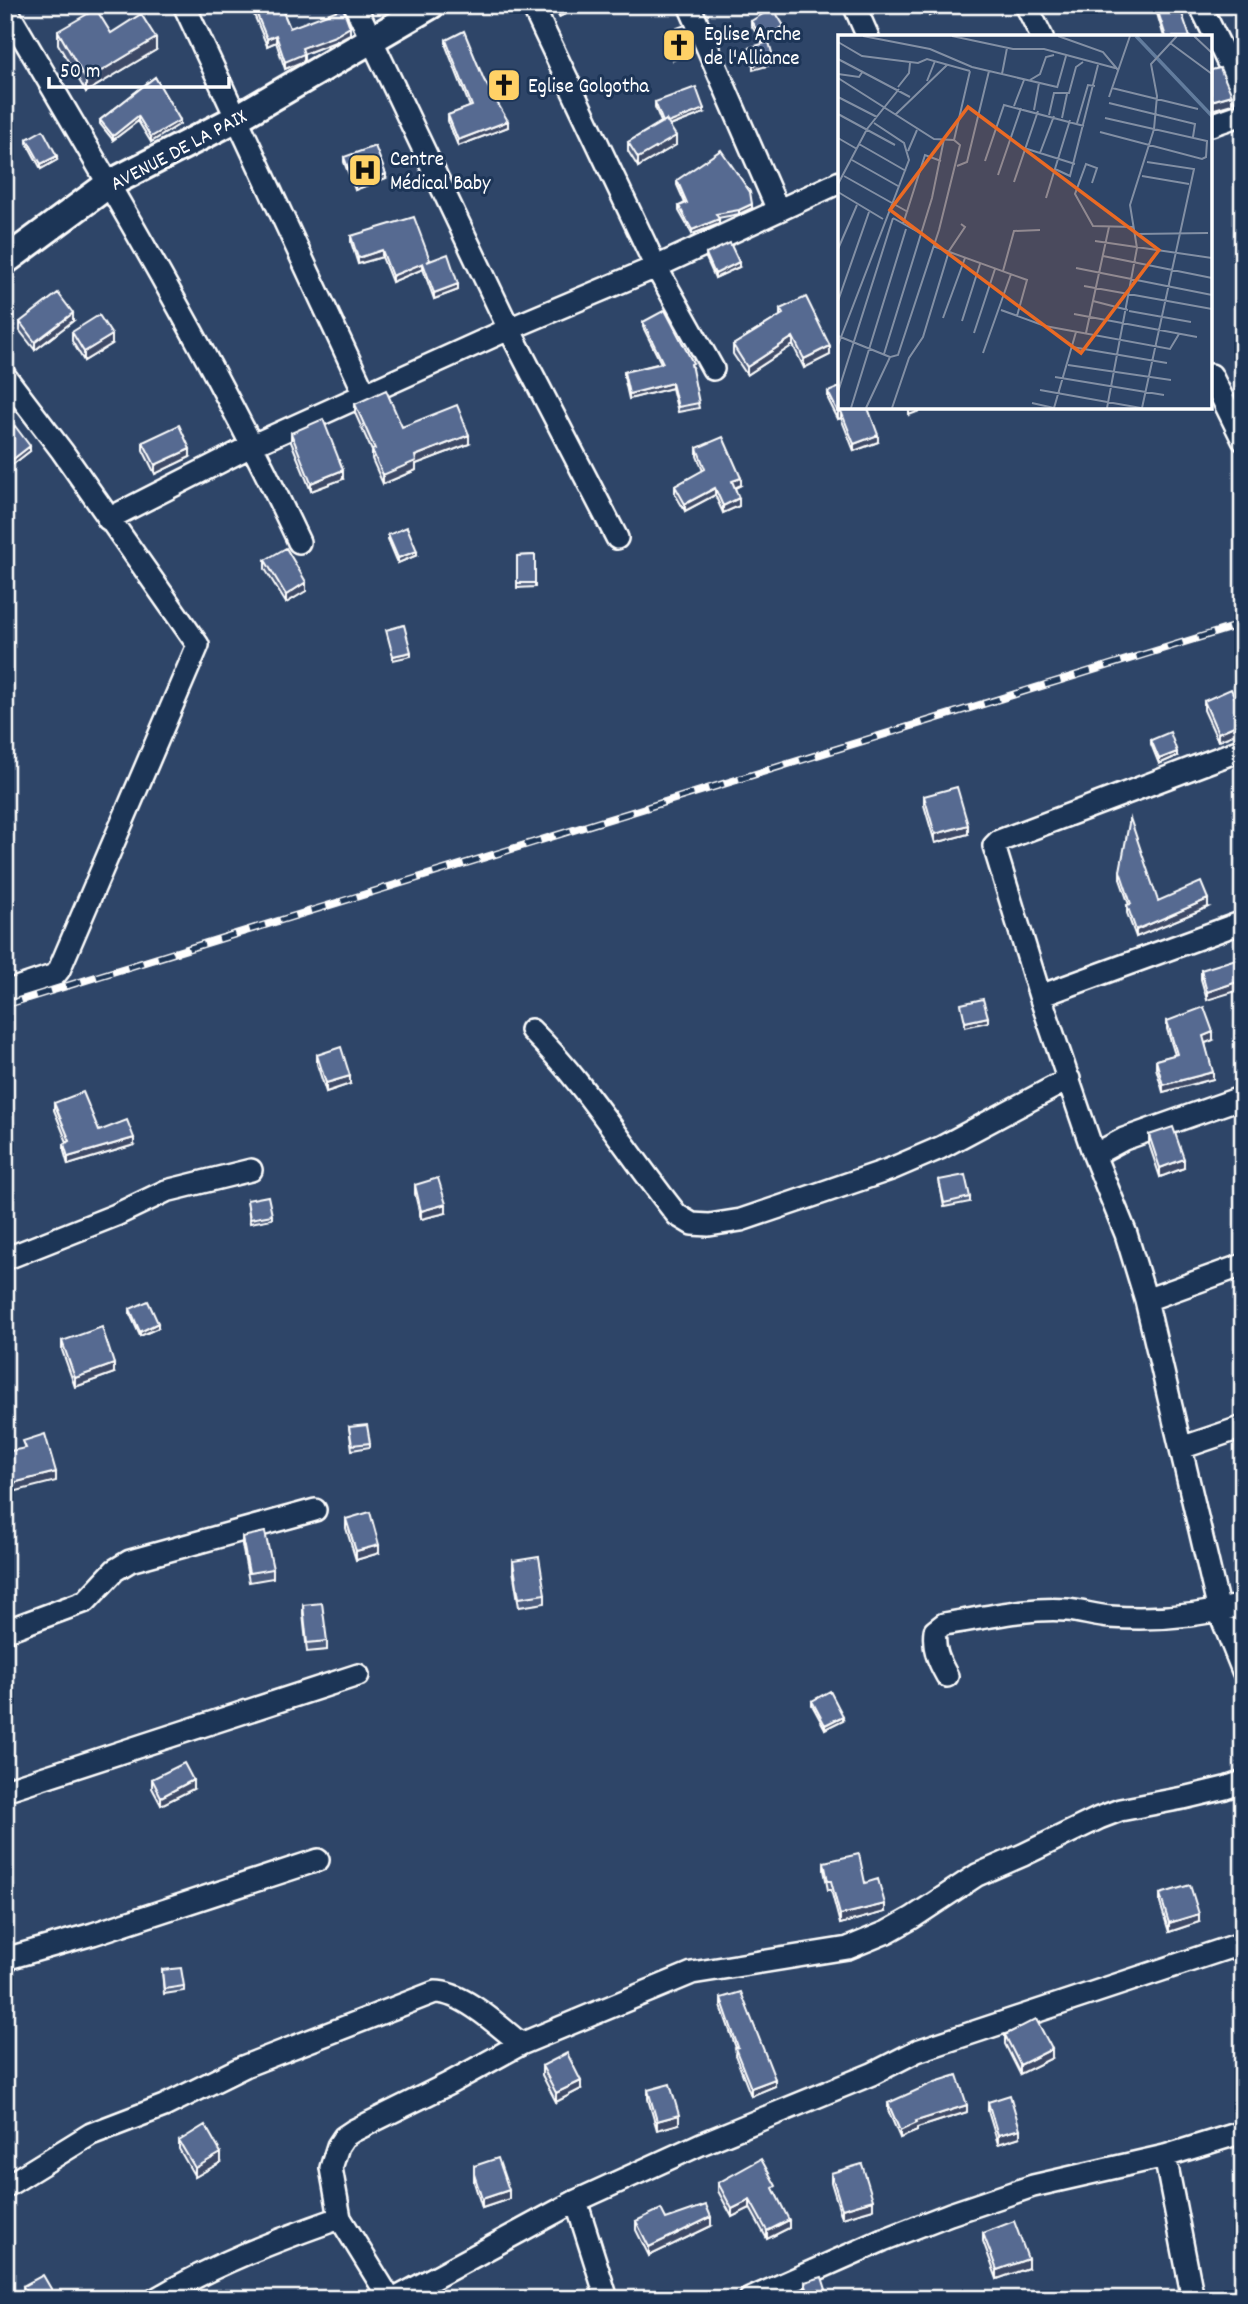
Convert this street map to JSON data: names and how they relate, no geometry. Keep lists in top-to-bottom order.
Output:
{
  "streets": {
    "street": ["AVENUE DE LA PAIX"]
  },
  "places": {
    "church": ["Eglise Arche de l'Alliance", "Eglise Golgotha"],
    "hospital": ["Centre Médical Baby"]
  },
  "scale_bar": "50 m"
}
